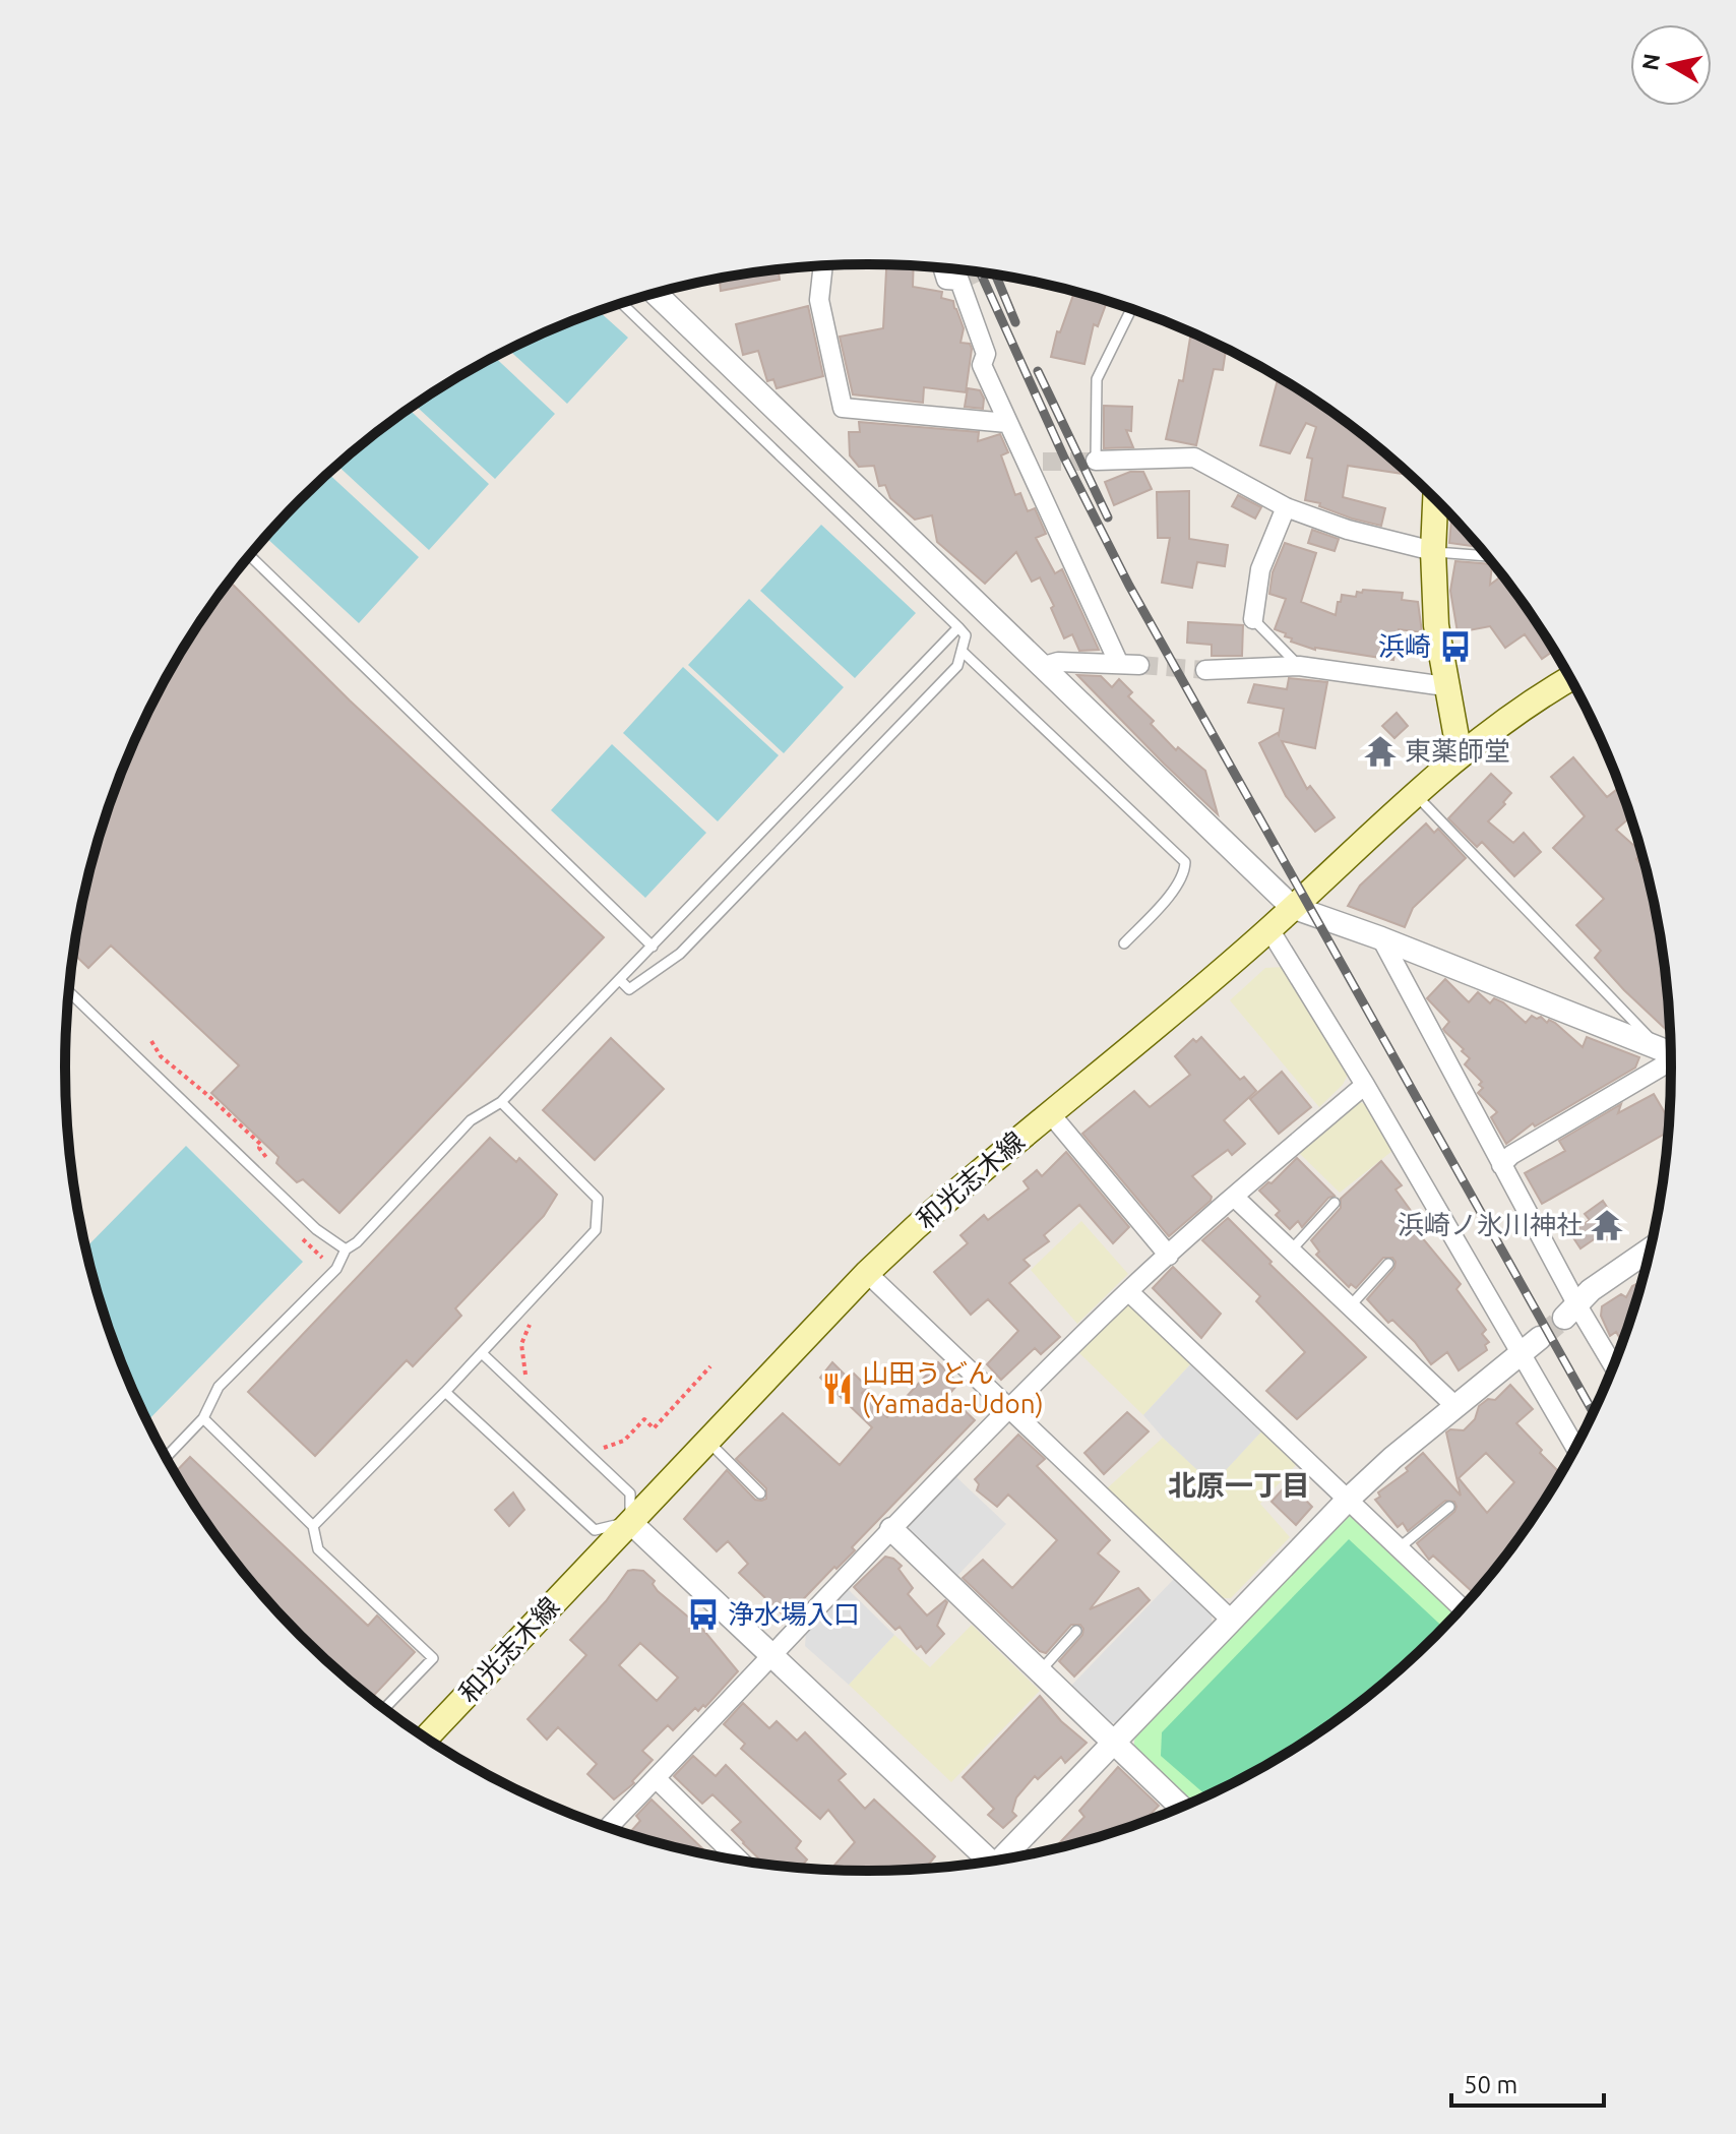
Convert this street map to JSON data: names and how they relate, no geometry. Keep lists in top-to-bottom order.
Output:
{
  "streets": {
    "main road": ["和光志木線"]
  },
  "districts": ["北原一丁目"],
  "places": {
    "bus stop": ["浜崎", "浄水場入口"],
    "temple": ["東薬師堂", "浜崎ノ氷川神社"],
    "restaurant": ["山田うどん (Yamada-Udon)"]
  },
  "scale_bar": "50 m",
  "north": "left"
}
